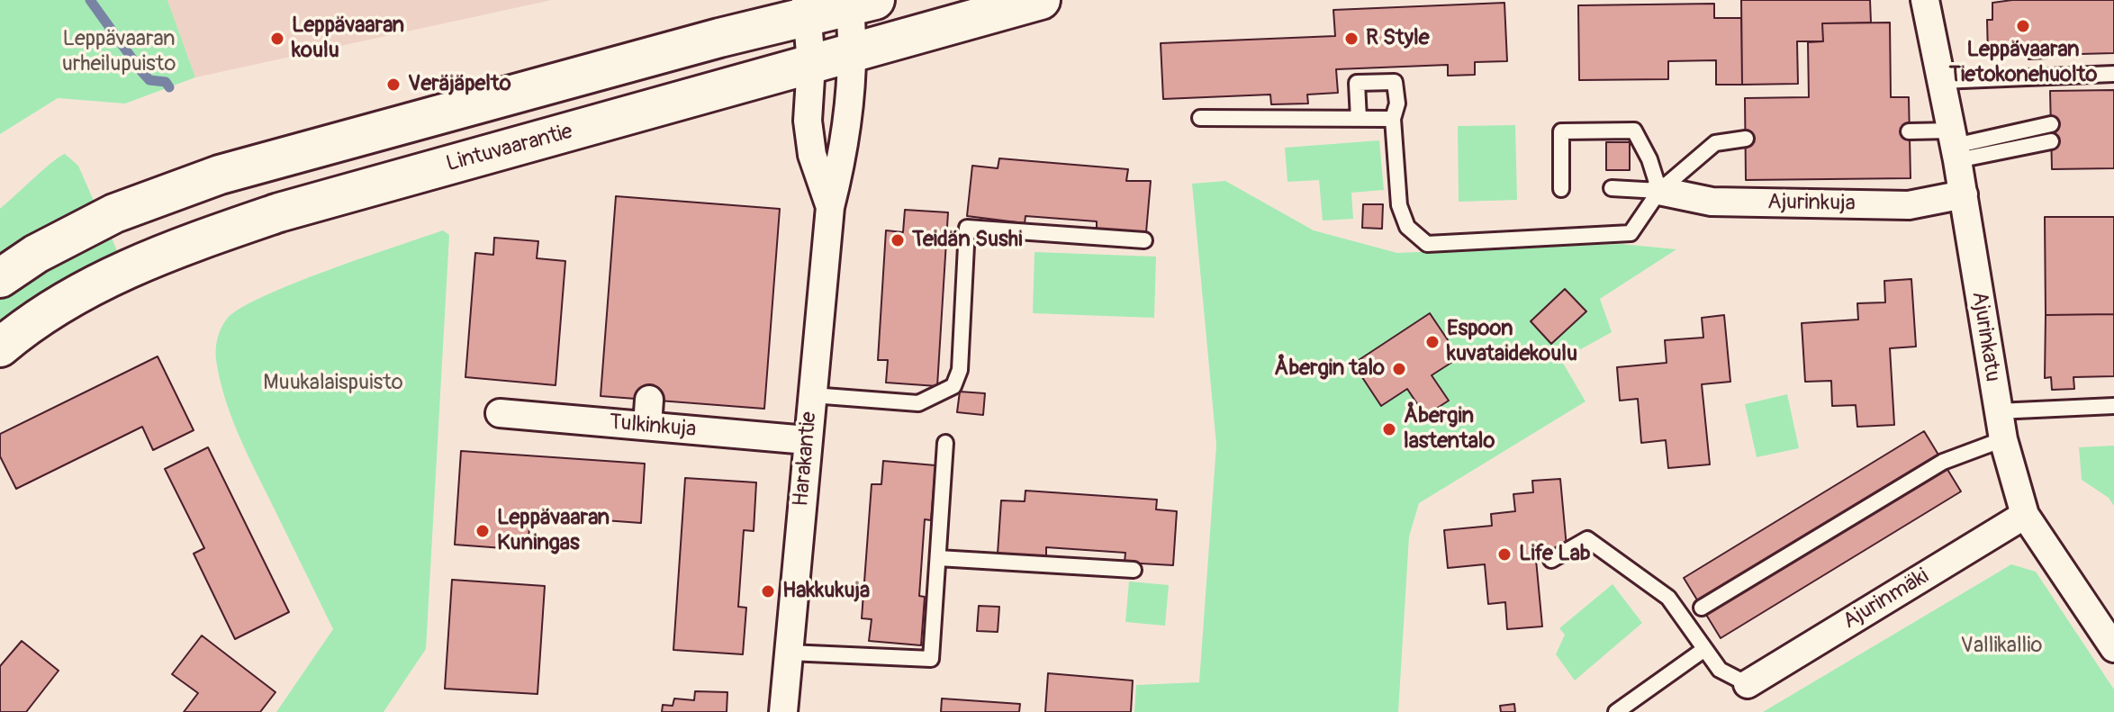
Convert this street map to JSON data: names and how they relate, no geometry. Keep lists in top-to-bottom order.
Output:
{
  "streets": {
    "main road": ["Lintuvaarantie"],
    "street": [
      "Ajurinkuja",
      "Ajurinkatu",
      "Tulkinkuja",
      "Harakantie",
      "Ajurinmäki"
    ]
  },
  "crossings": [
    ["Lintuvaarantie", "Harakantie"],
    ["Ajurinkuja", "Ajurinkatu"],
    ["Ajurinkatu", "Ajurinmäki"],
    ["Tulkinkuja", "Harakantie"]
  ],
  "parks": ["Leppävaaran urheilupuisto", "Muukalaispuisto", "Vallikallio"],
  "places": [
    "Leppävaaran Tietokonehuolto",
    "Leppävaaran koulu",
    "R Style",
    "Veräjäpelto",
    "Teidän Sushi",
    "Espoon kuvataidekoulu",
    "Åbergin talo",
    "Åbergin lastentalo",
    "Leppävaaran Kuningas",
    "Life Lab",
    "Hakkukuja"
  ]
}
